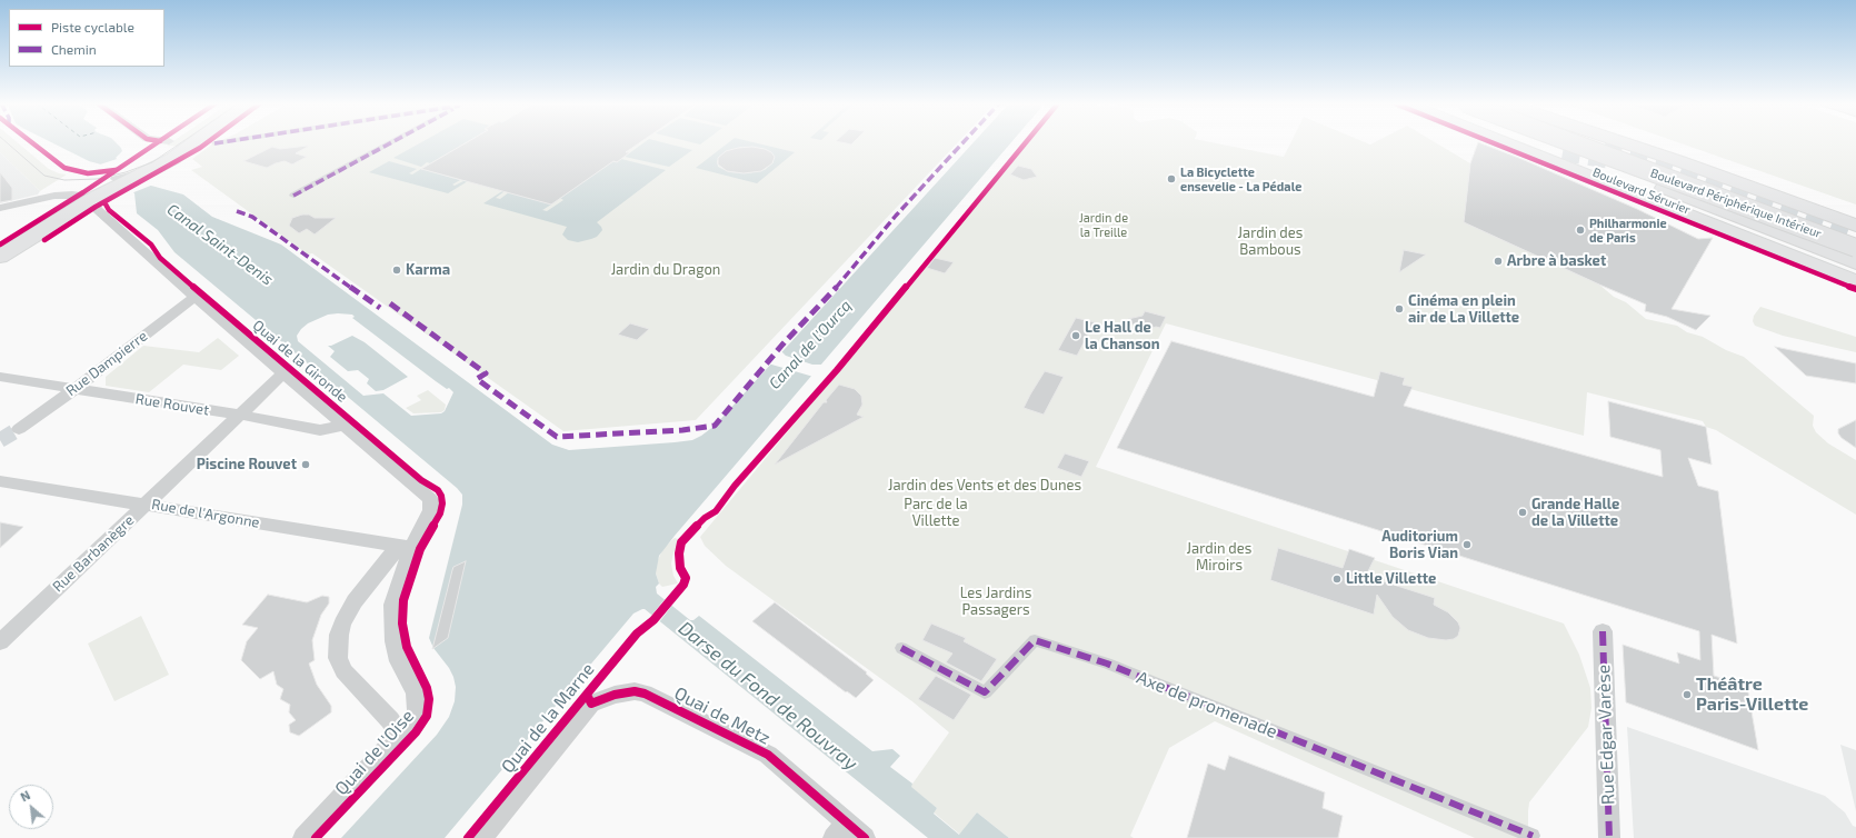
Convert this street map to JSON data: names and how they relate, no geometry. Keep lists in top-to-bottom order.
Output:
{
  "streets": {
    "main road": ["Boulevard Sérurier", "Boulevard Périphérique Intérieur"],
    "street": [
      "Quai de la Gironde",
      "Rue Dampierre",
      "Rue Rouvet",
      "Rue de l'Argonne",
      "Rue Barbanègre",
      "Axe de promenade",
      "Quai de Metz",
      "Quai de la Marne",
      "Rue Edgar Varèse",
      "Quai de l'Oise"
    ]
  },
  "crossings": [
    ["Quai de la Gironde", "Rue Dampierre"],
    ["Quai de la Gironde", "Rue Rouvet"],
    ["Quai de la Gironde", "Rue Barbanègre"],
    ["Quai de la Gironde", "Quai de l'Oise"],
    ["Rue Dampierre", "Rue Rouvet"],
    ["Rue Rouvet", "Rue Barbanègre"],
    ["Rue de l'Argonne", "Rue Barbanègre"],
    ["Rue de l'Argonne", "Quai de l'Oise"],
    ["Quai de Metz", "Quai de la Marne"]
  ],
  "water": ["Canal Saint-Denis", "Canal de l'Ourcq", "Darse du Fond de Rouvray"],
  "parks": [
    "Jardin de la Treille",
    "Jardin des Bambous",
    "Jardin du Dragon",
    "Jardin des Vents et des Dunes",
    "Parc de la Villette",
    "Jardin des Miroirs",
    "Les Jardins Passagers"
  ],
  "places": [
    "La Bicyclette ensevelie - La Pédale",
    "Philharmonie de Paris",
    "Arbre à basket",
    "Karma",
    "Cinéma en plein air de La Villette",
    "Le Hall de la Chanson",
    "Piscine Rouvet",
    "Grande Halle de la Villette",
    "Auditorium Boris Vian",
    "Little Villette",
    "Théâtre Paris-Villette"
  ],
  "legend": ["Piste cyclable", "Chemin"],
  "north": "top left"
}
